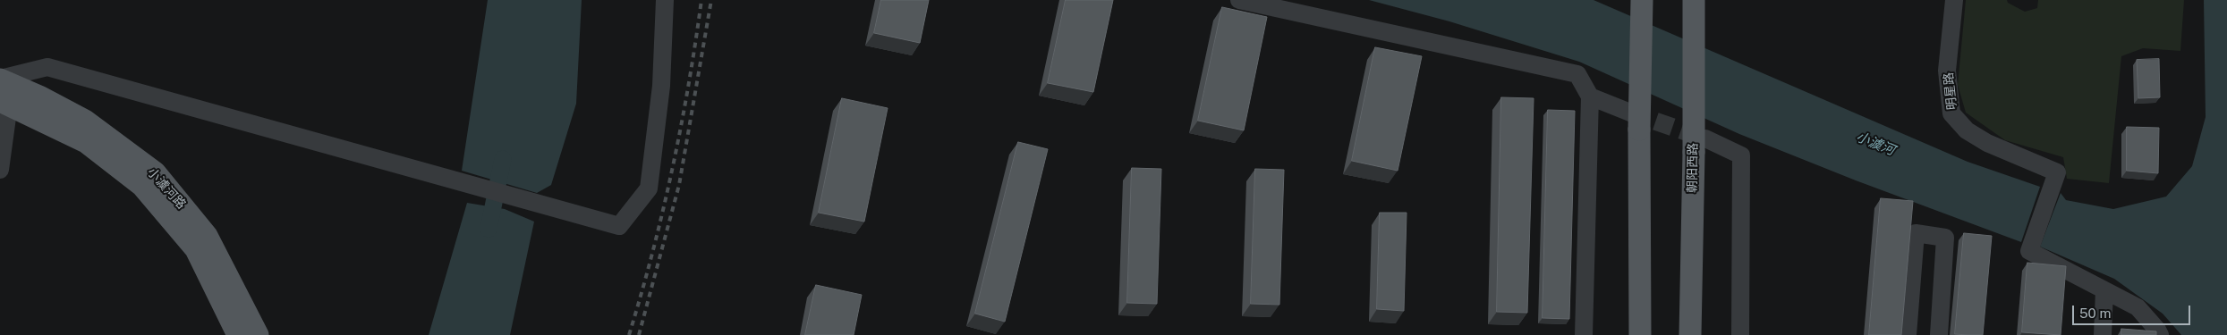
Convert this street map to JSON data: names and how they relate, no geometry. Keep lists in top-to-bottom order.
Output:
{
  "streets": {
    "main road": ["朝阳西路", "小澞河路"],
    "street": ["明星路"]
  },
  "water": ["小澞河"],
  "scale_bar": "50 m"
}
